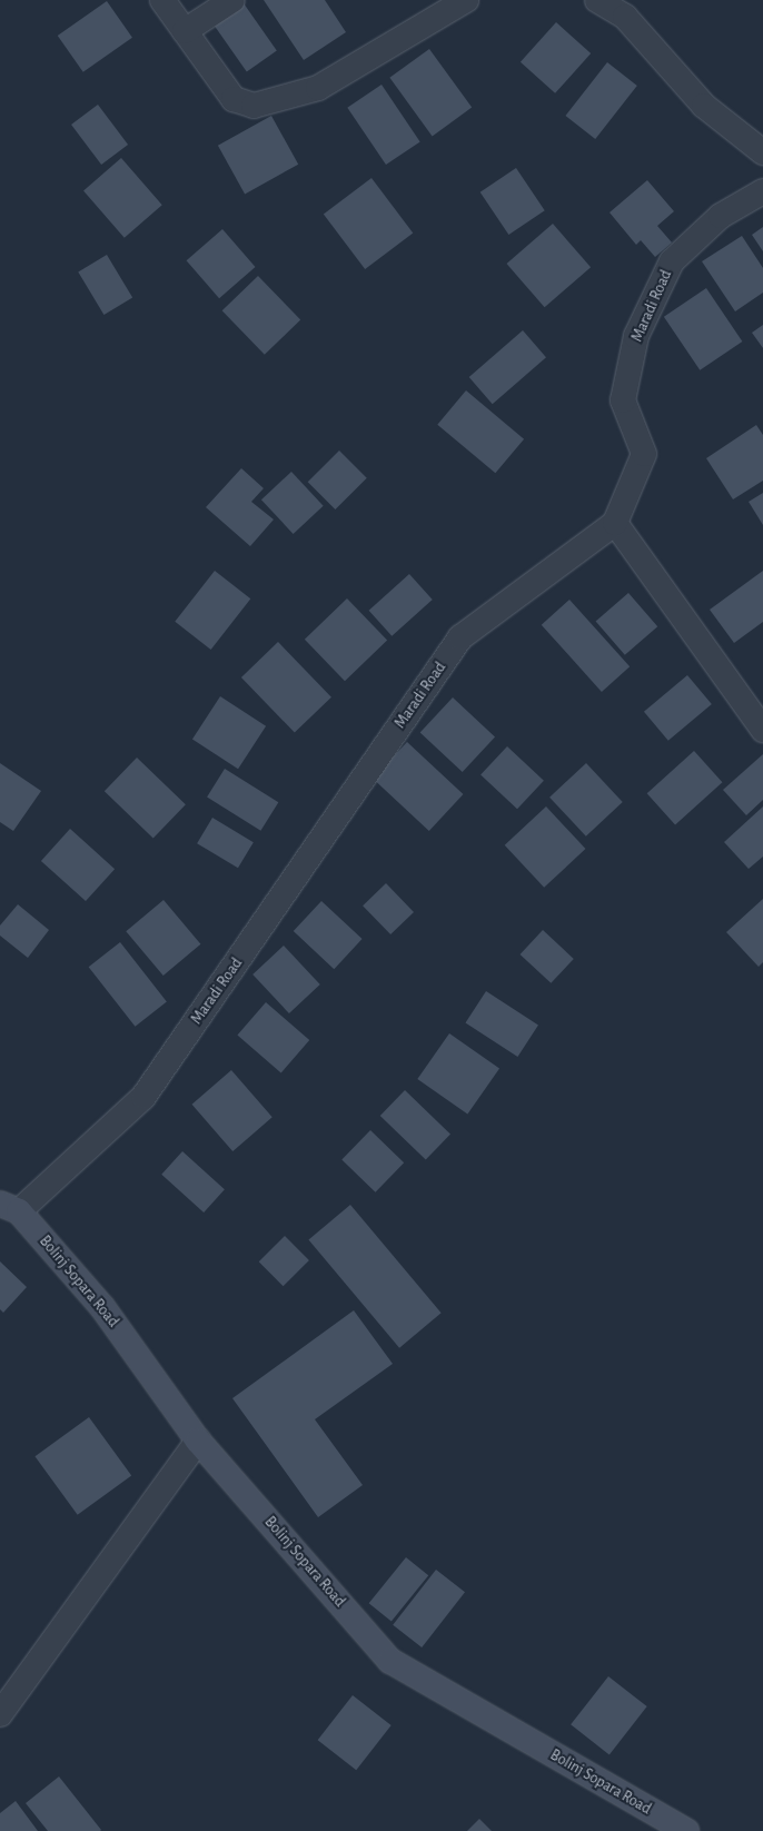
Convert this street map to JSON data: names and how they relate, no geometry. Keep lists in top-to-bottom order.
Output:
{
  "streets": {
    "main road": ["Bolinj Sopara Road"],
    "street": ["Maradi Road"]
  },
  "crossings": [
    ["Maradi Road", "Bolinj Sopara Road"]
  ]
}
